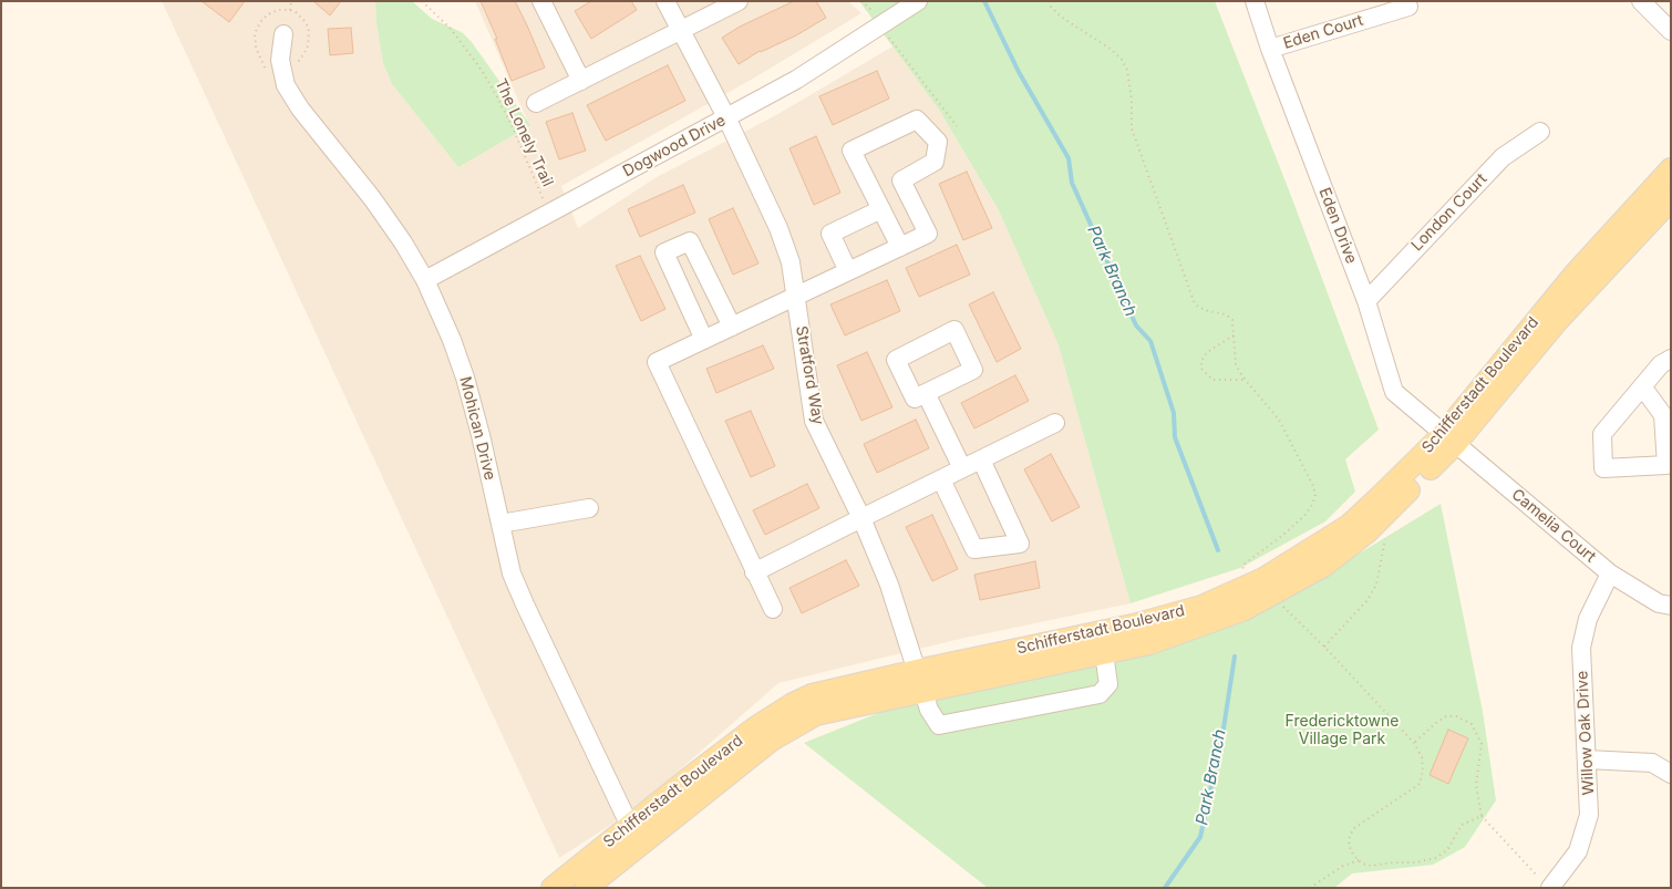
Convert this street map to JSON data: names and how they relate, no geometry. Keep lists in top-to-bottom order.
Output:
{
  "streets": {
    "main road": ["Schifferstadt Boulevard"],
    "street": [
      "Eden Court",
      "Dogwood Drive",
      "London Court",
      "Eden Drive",
      "Stratford Way",
      "Mohican Drive",
      "Camelia Court",
      "Willow Oak Drive"
    ],
    "path": ["The Lonely Trail"]
  },
  "crossings": [
    ["Eden Court", "Eden Drive"],
    ["Dogwood Drive", "Stratford Way"],
    ["Dogwood Drive", "Mohican Drive"],
    ["London Court", "Eden Drive"],
    ["Eden Drive", "Schifferstadt Boulevard"],
    ["Eden Drive", "Camelia Court"],
    ["Stratford Way", "Schifferstadt Boulevard"],
    ["Schifferstadt Boulevard", "Mohican Drive"],
    ["Schifferstadt Boulevard", "Camelia Court"],
    ["Camelia Court", "Willow Oak Drive"]
  ],
  "water": ["Park Branch"],
  "parks": ["Fredericktowne Village Park"]
}
